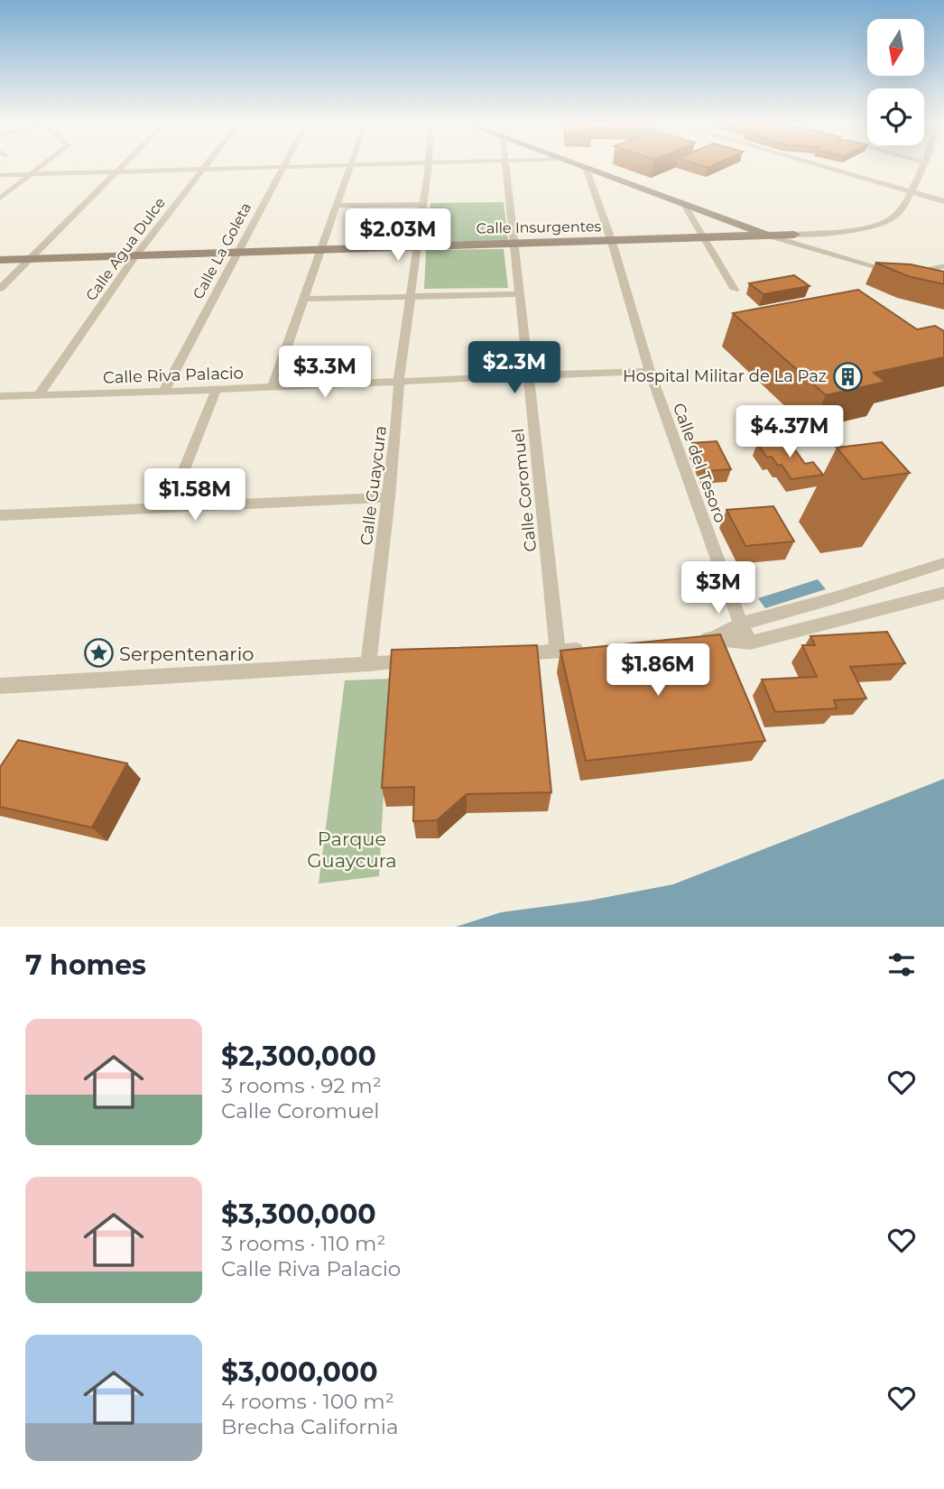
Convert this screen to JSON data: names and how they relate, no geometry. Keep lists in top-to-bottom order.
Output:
{
  "streets": {
    "street": [
      "Calle Insurgentes",
      "Calle Agua Dulce",
      "Calle La Goleta",
      "Calle Riva Palacio",
      "Calle del Tesoro",
      "Calle Guaycura",
      "Calle Coromuel"
    ]
  },
  "crossings": [
    ["Calle Insurgentes", "Calle Agua Dulce"],
    ["Calle Insurgentes", "Calle La Goleta"],
    ["Calle Insurgentes", "Calle del Tesoro"],
    ["Calle Insurgentes", "Calle Guaycura"],
    ["Calle Insurgentes", "Calle Coromuel"],
    ["Calle Agua Dulce", "Calle Riva Palacio"],
    ["Calle La Goleta", "Calle Riva Palacio"],
    ["Calle Riva Palacio", "Calle del Tesoro"],
    ["Calle Riva Palacio", "Calle Guaycura"],
    ["Calle Riva Palacio", "Calle Coromuel"]
  ],
  "parks": ["Parque Guaycura"],
  "places": {
    "building": ["Hospital Militar de La Paz"],
    "place": ["Serpentenario"]
  },
  "north": "bottom",
  "page": {
    "price": [
      "$2.03M",
      "$2.3M",
      "$3.3M",
      "$4.37M",
      "$1.58M",
      "$3M",
      "$1.86M"
    ],
    "heading": "7 homes",
    "list": [
      {
        "name": "$2,300,000",
        "note": "3 rooms · 92 m² · Calle Coromuel"
      },
      {
        "name": "$3,300,000",
        "note": "3 rooms · 110 m² · Calle Riva Palacio"
      },
      {
        "name": "$3,000,000",
        "note": "4 rooms · 100 m² · Brecha California"
      }
    ]
  }
}
